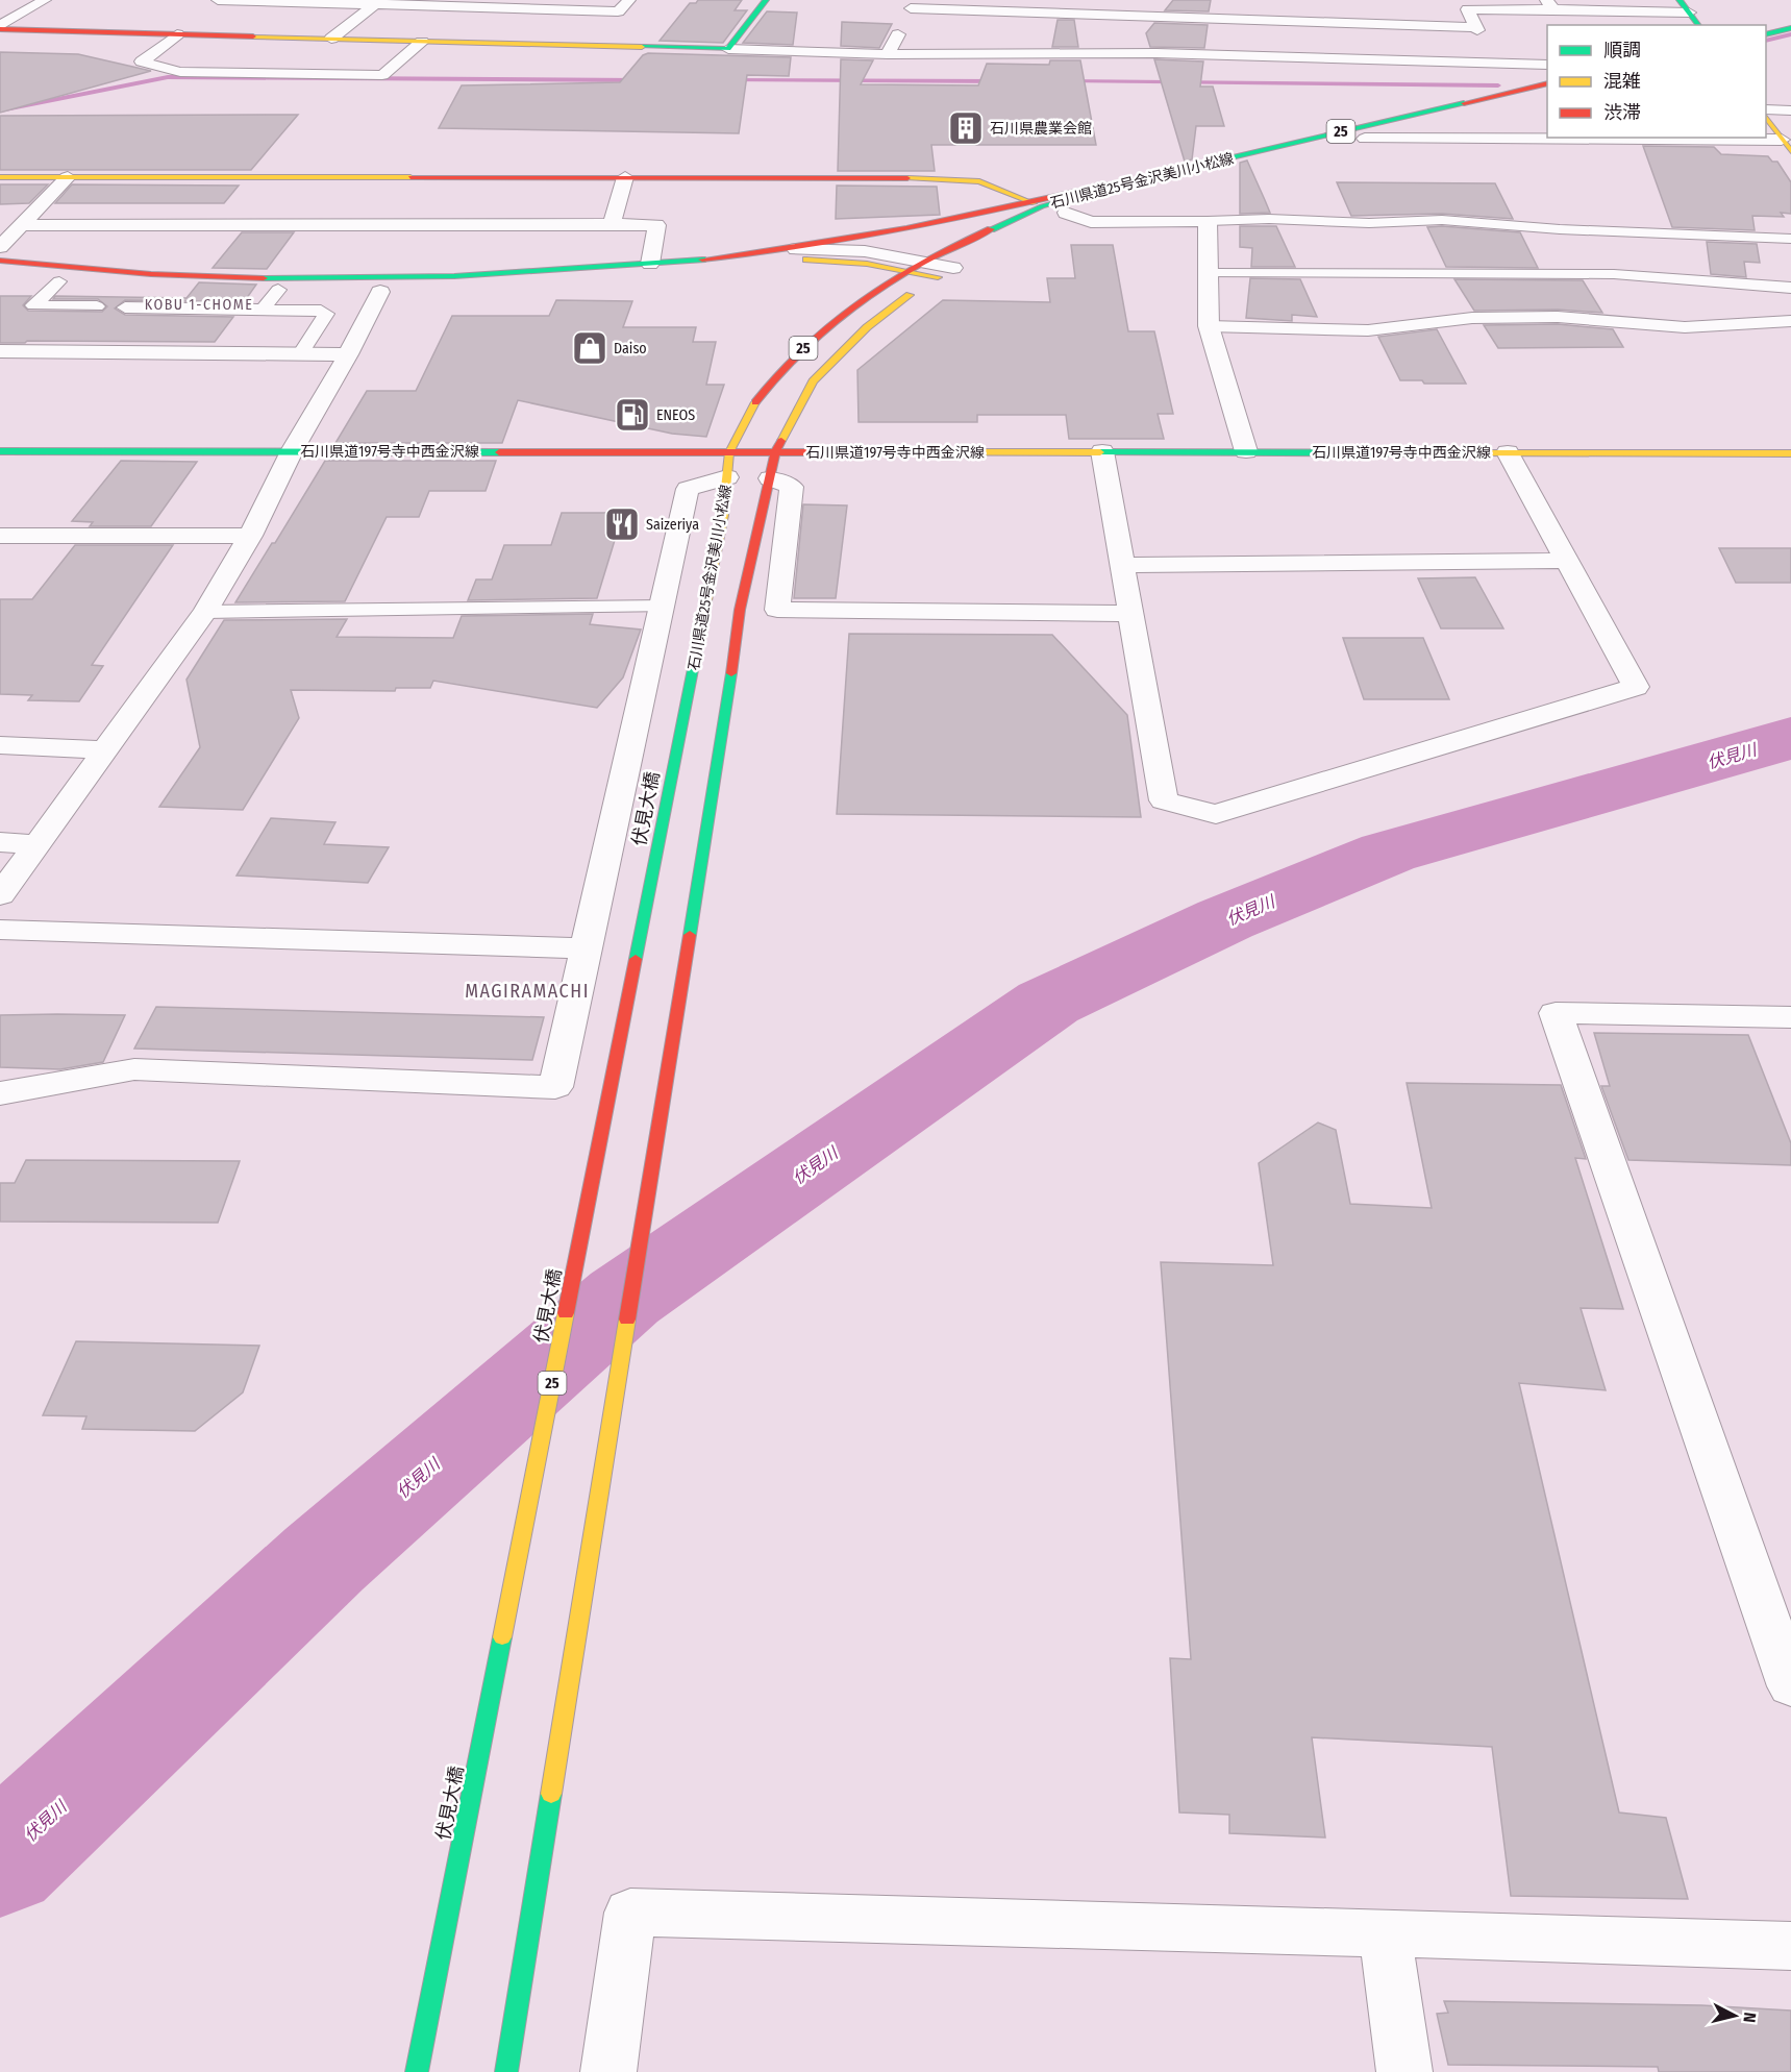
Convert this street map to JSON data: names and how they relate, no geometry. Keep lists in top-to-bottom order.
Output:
{
  "streets": {
    "main road": [
      "25",
      "石川県道25号金沢美川小松線",
      "石川県道197号寺中西金沢線",
      "伏見大橋"
    ]
  },
  "crossings": [
    ["25", "石川県道197号寺中西金沢線"],
    ["石川県道25号金沢美川小松線", "石川県道197号寺中西金沢線"],
    ["石川県道25号金沢美川小松線", "伏見大橋"]
  ],
  "districts": ["KOBU 1-CHOME", "MAGIRAMACHI"],
  "water": ["伏見川"],
  "places": {
    "building": ["石川県農業会館"],
    "shop": ["Daiso"],
    "fuel station": ["ENEOS"],
    "restaurant": ["Saizeriya"]
  },
  "legend": ["順調", "混雑", "渋滞"],
  "north": "right"
}
